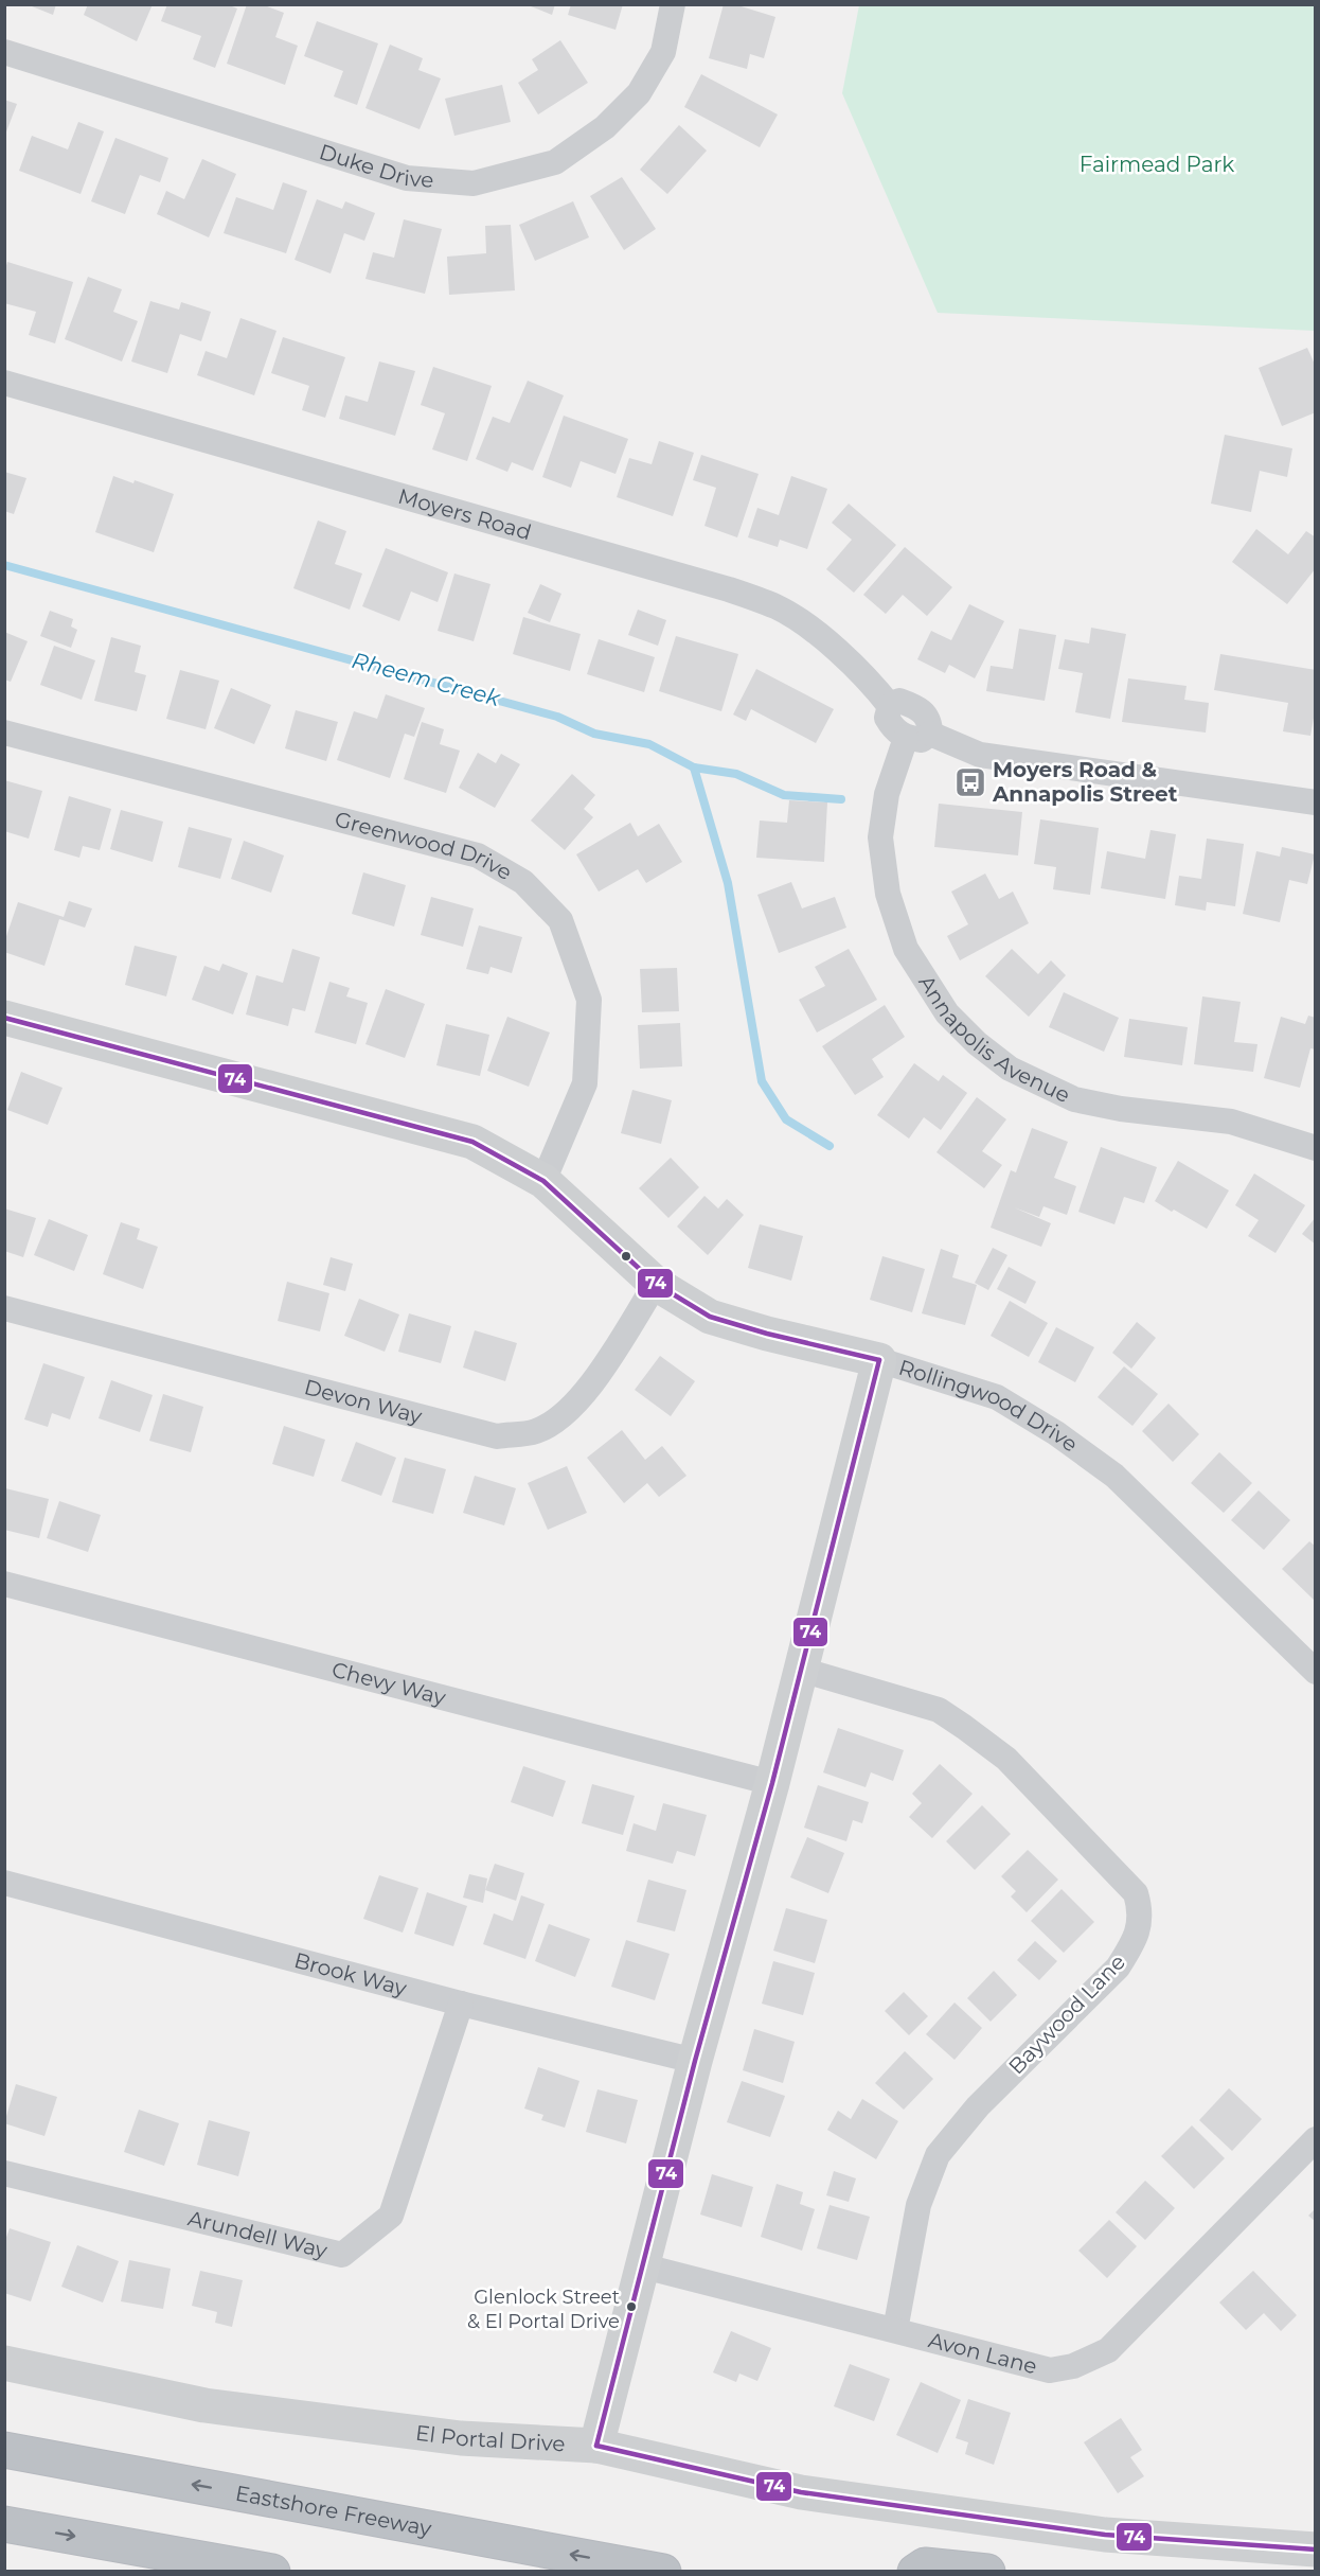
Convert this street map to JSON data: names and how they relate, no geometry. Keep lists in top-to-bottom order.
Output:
{
  "streets": {
    "highway": ["Eastshore Freeway"],
    "street": [
      "Duke Drive",
      "Moyers Road",
      "Greenwood Drive",
      "Annapolis Avenue",
      "Devon Way",
      "Rollingwood Drive",
      "Chevy Way",
      "Brook Way",
      "Baywood Lane",
      "Arundell Way",
      "Avon Lane",
      "El Portal Drive"
    ]
  },
  "crossings": [
    ["Moyers Road", "Annapolis Avenue"],
    ["Greenwood Drive", "Rollingwood Drive"],
    ["Devon Way", "Rollingwood Drive"],
    ["Brook Way", "Arundell Way"],
    ["Baywood Lane", "Avon Lane"]
  ],
  "water": ["Rheem Creek"],
  "parks": ["Fairmead Park"],
  "places": {
    "bus stop": ["Moyers Road & Annapolis Street"],
    "other": ["Glenlock Street & El Portal Drive"]
  },
  "lines": ["transit line 74"]
}
